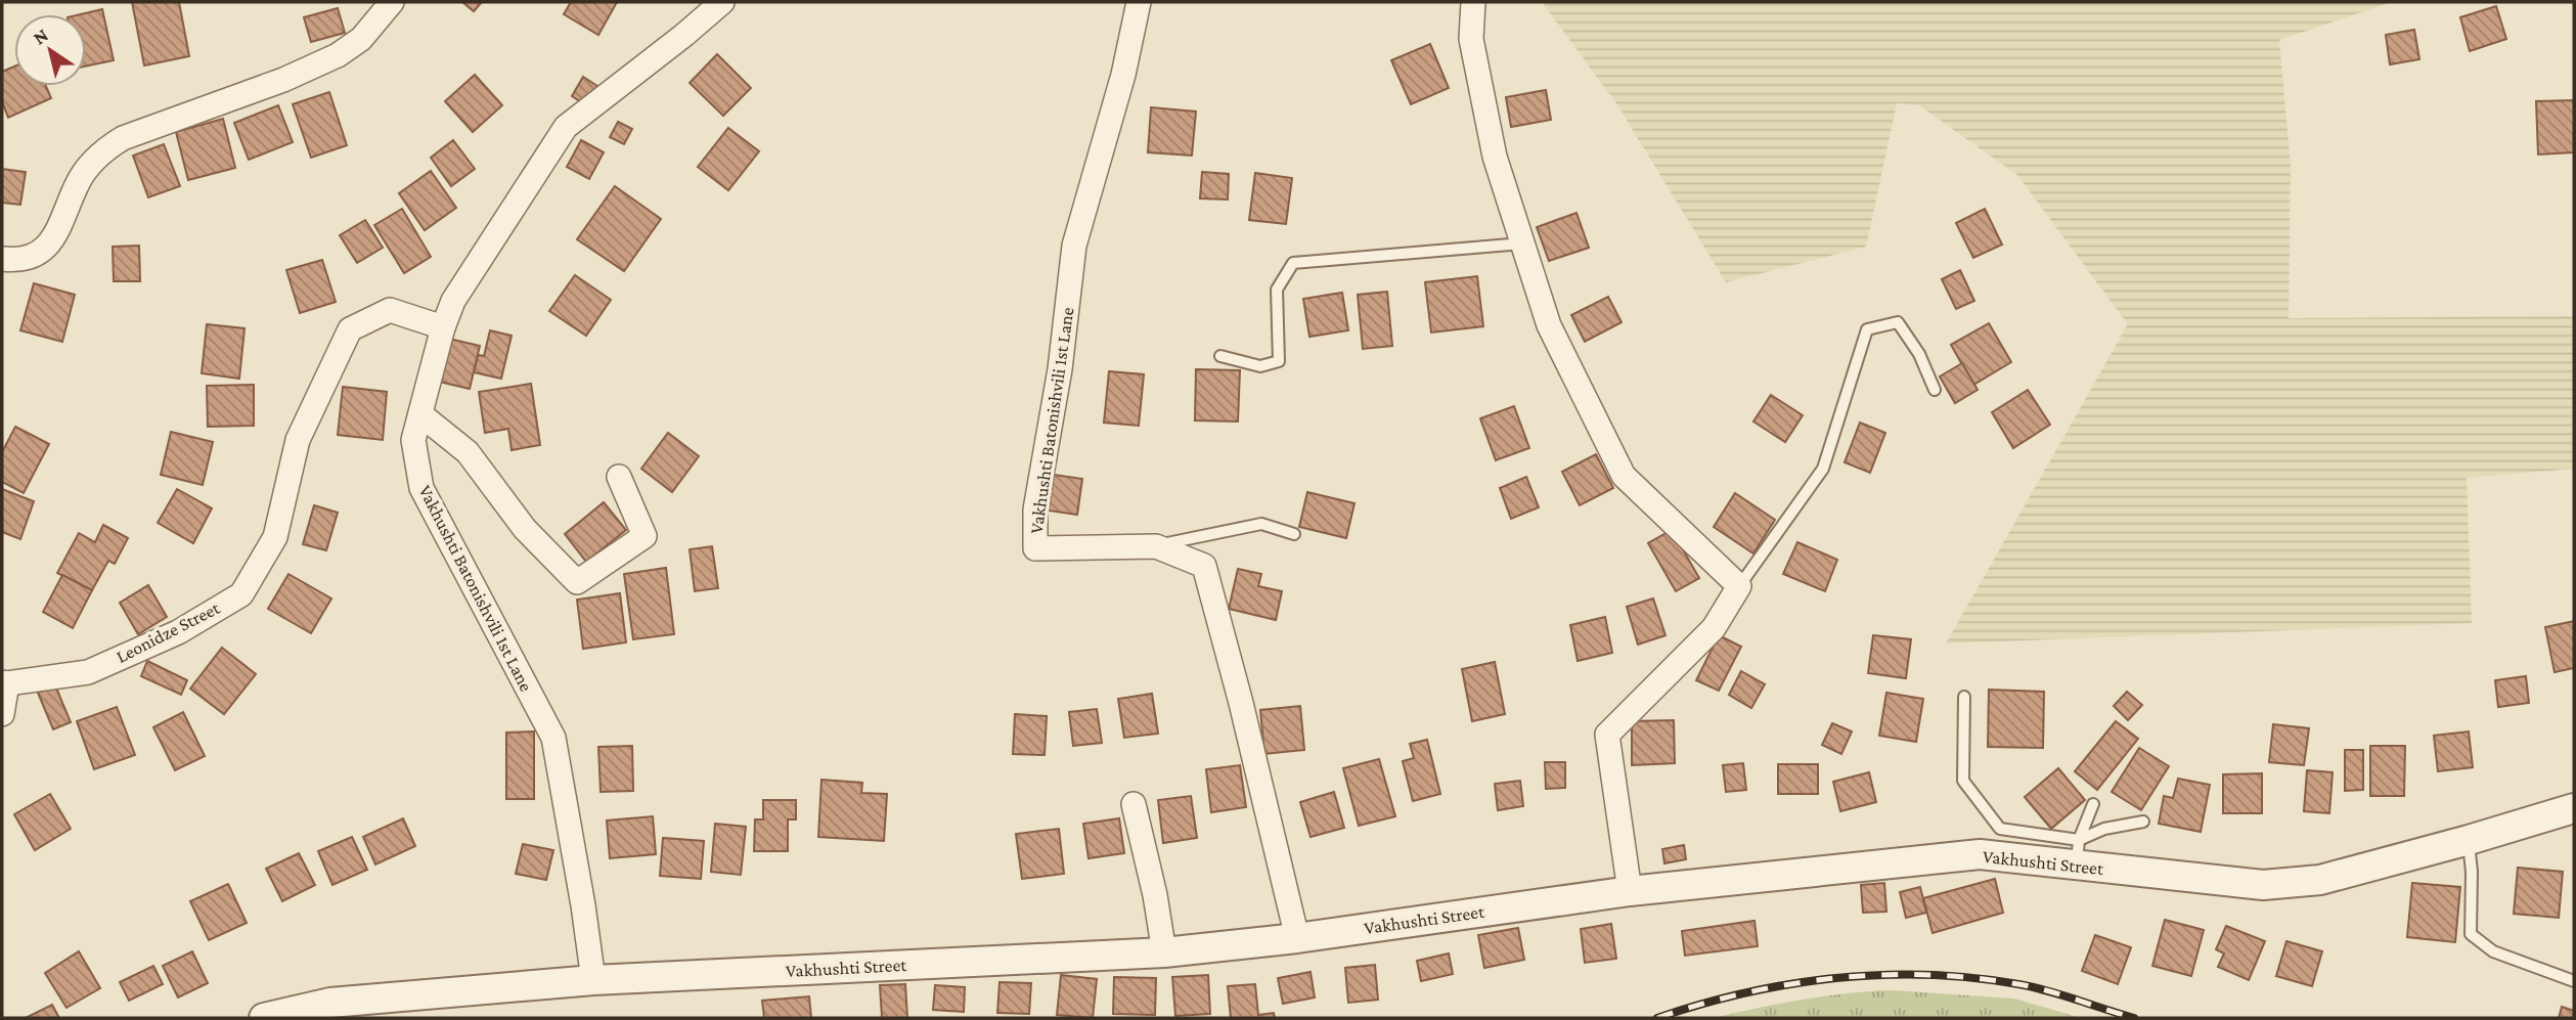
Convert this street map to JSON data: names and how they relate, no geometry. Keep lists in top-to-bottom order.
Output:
{
  "streets": {
    "street": ["Vakhushti Batonishvili 1st Lane", "Leonidze Street", "Vakhushti Street"]
  },
  "crossings": [
    ["Vakhushti Batonishvili 1st Lane", "Leonidze Street"],
    ["Vakhushti Batonishvili 1st Lane", "Vakhushti Street"]
  ],
  "north": "top left"
}
